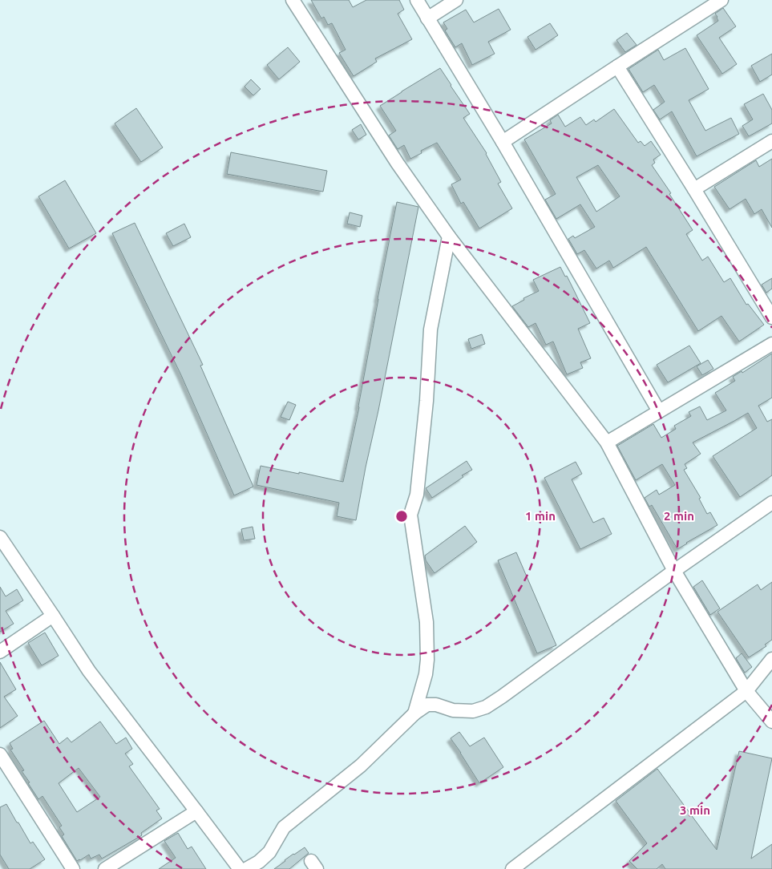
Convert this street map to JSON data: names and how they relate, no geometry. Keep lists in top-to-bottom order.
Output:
{
  "rings": ["1 min", "2 min", "3 min"]
}
